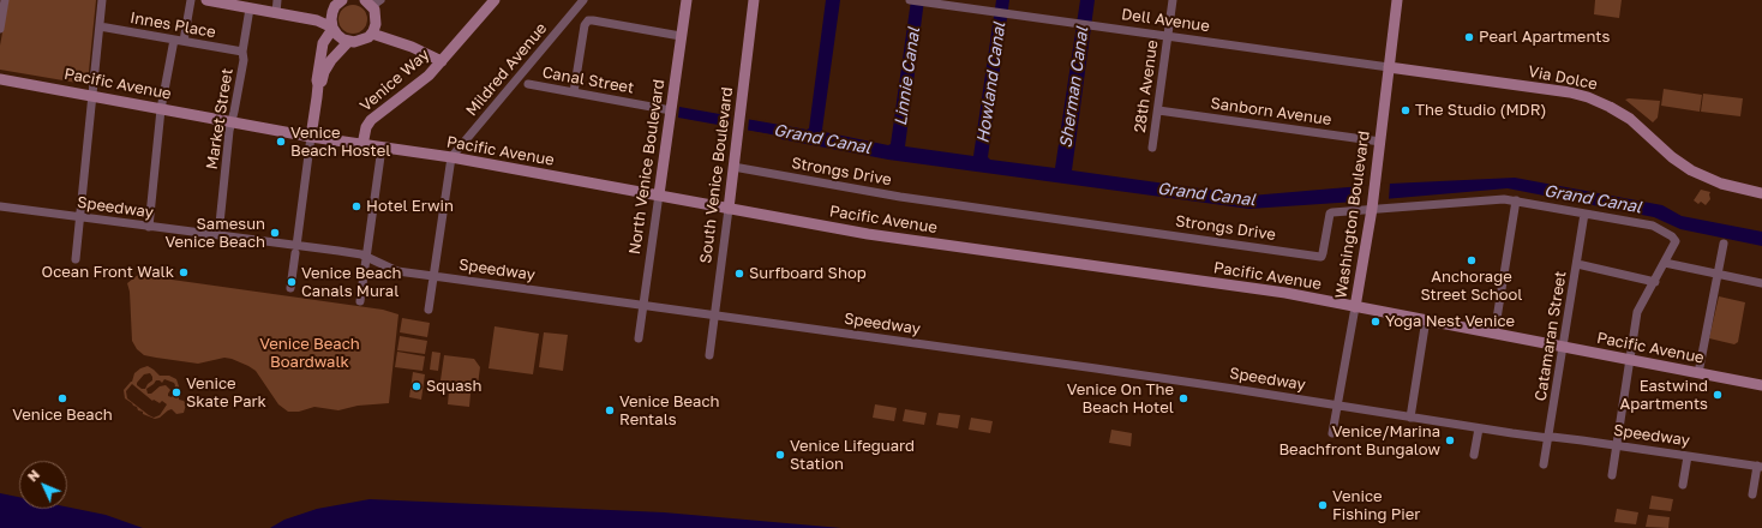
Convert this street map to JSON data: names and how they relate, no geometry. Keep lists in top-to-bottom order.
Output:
{
  "streets": {
    "main road": [
      "Via Dolce",
      "Venice Way",
      "Pacific Avenue",
      "North Venice Boulevard",
      "South Venice Boulevard",
      "Washington Boulevard"
    ],
    "street": [
      "Dell Avenue",
      "Innes Place",
      "Mildred Avenue",
      "Canal Street",
      "28th Avenue",
      "Sanborn Avenue",
      "Market Street",
      "Strongs Drive",
      "Speedway",
      "Catamaran Street"
    ]
  },
  "crossings": [
    ["Dell Avenue", "Via Dolce"],
    ["Dell Avenue", "28th Avenue"],
    ["Dell Avenue", "Washington Boulevard"],
    ["Innes Place", "Market Street"],
    ["Mildred Avenue", "Pacific Avenue"],
    ["Via Dolce", "Washington Boulevard"],
    ["Venice Way", "Pacific Avenue"],
    ["Canal Street", "North Venice Boulevard"],
    ["Pacific Avenue", "Market Street"],
    ["Pacific Avenue", "North Venice Boulevard"],
    ["Pacific Avenue", "South Venice Boulevard"],
    ["Pacific Avenue", "Washington Boulevard"],
    ["Pacific Avenue", "Catamaran Street"],
    ["28th Avenue", "Sanborn Avenue"],
    ["Sanborn Avenue", "Washington Boulevard"],
    ["Market Street", "Speedway"],
    ["North Venice Boulevard", "Speedway"],
    ["Strongs Drive", "South Venice Boulevard"],
    ["Strongs Drive", "Washington Boulevard"],
    ["Strongs Drive", "Catamaran Street"],
    ["South Venice Boulevard", "Speedway"],
    ["Speedway", "Washington Boulevard"],
    ["Speedway", "Catamaran Street"]
  ],
  "water": [
    "Linnie Canal",
    "Howland Canal",
    "Sherman Canal",
    "Grand Canal"
  ],
  "parks": ["Venice Beach Boardwalk"],
  "places": [
    "Pearl Apartments",
    "The Studio (MDR)",
    "Venice Beach Hostel",
    "Hotel Erwin",
    "Samesun Venice Beach",
    "Anchorage Street School",
    "Ocean Front Walk",
    "Surfboard Shop",
    "Venice Beach Canals Mural",
    "Yoga Nest Venice",
    "Squash",
    "Venice Skate Park",
    "Eastwind Apartments",
    "Venice Beach",
    "Venice On The Beach Hotel",
    "Venice Beach Rentals",
    "Venice/Marina Beachfront Bungalow",
    "Venice Lifeguard Station",
    "Venice Fishing Pier"
  ],
  "north": "top left"
}
